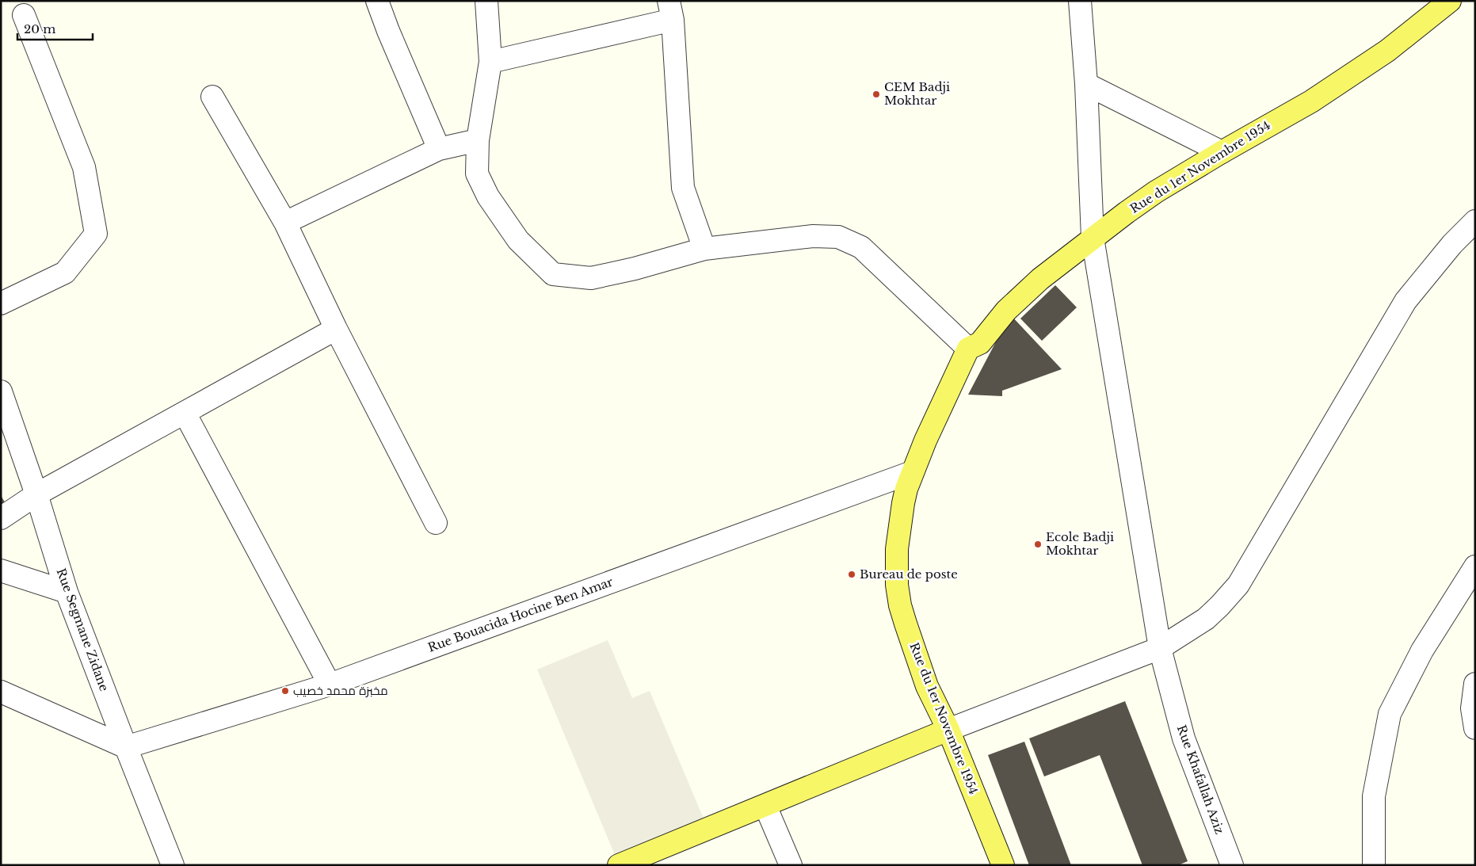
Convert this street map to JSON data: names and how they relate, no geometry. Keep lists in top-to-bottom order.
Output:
{
  "streets": {
    "main road": ["Rue du 1er Novembre 1954"],
    "street": ["Rue Bouacida Hocine Ben Amar", "Rue Segmane Zidane", "Rue Khafallah Aziz"]
  },
  "crossings": [
    ["Rue du 1er Novembre 1954", "Rue Bouacida Hocine Ben Amar"],
    ["Rue du 1er Novembre 1954", "Rue Khafallah Aziz"],
    ["Rue Bouacida Hocine Ben Amar", "Rue Segmane Zidane"]
  ],
  "places": [
    "CEM Badji Mokhtar",
    "Ecole Badji Mokhtar",
    "Bureau de poste",
    "مخبزة محمد خصيب"
  ],
  "scale_bar": "20 m"
}
